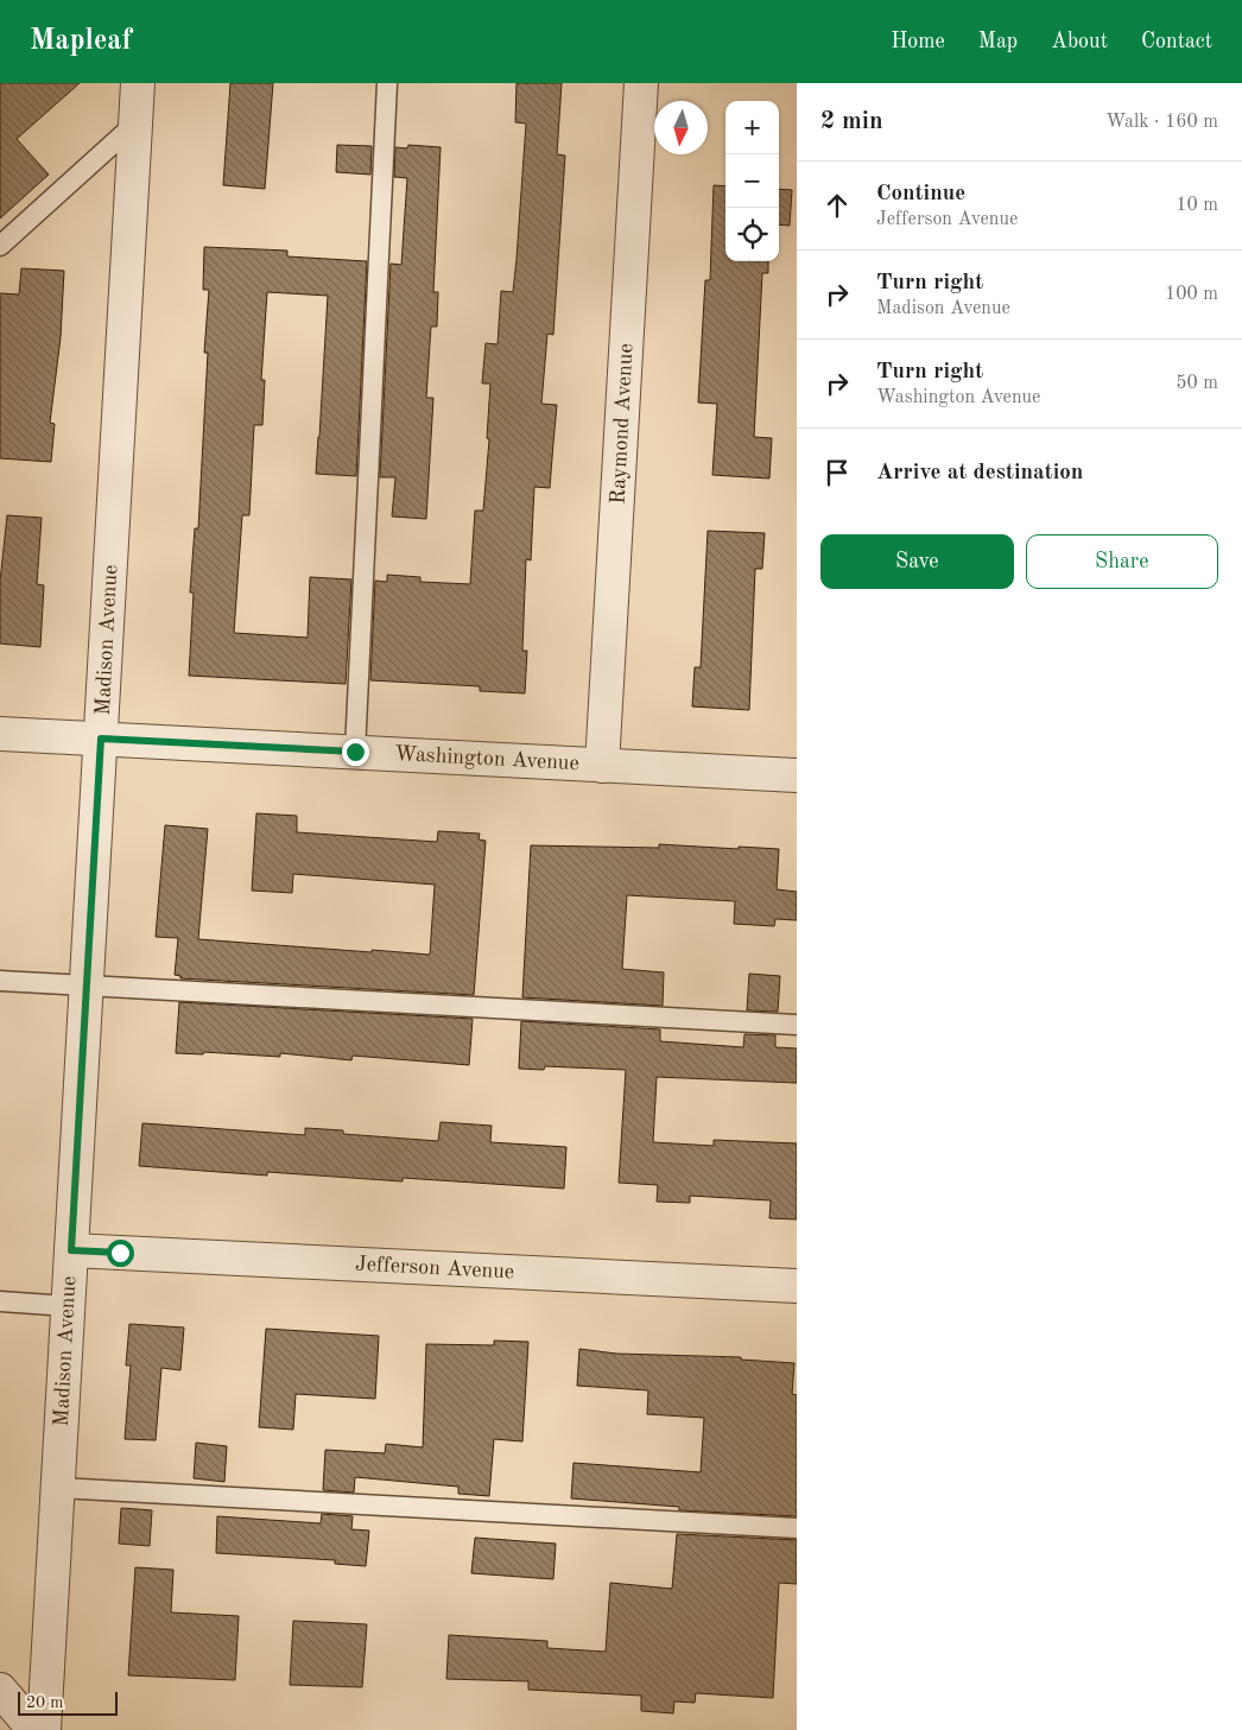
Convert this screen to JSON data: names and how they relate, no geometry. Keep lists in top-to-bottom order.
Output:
{
  "streets": {
    "street": [
      "Raymond Avenue",
      "Madison Avenue",
      "Washington Avenue",
      "Jefferson Avenue"
    ]
  },
  "crossings": [
    ["Raymond Avenue", "Washington Avenue"],
    ["Madison Avenue", "Washington Avenue"],
    ["Madison Avenue", "Jefferson Avenue"]
  ],
  "scale_bar": "20 m",
  "north": "bottom",
  "page": {
    "header": "Mapleaf",
    "nav": [
      "Home",
      "Map",
      "About",
      "Contact"
    ],
    "heading": ["2 min", "Walk · 160 m"],
    "map_buttons": ["+", "−"],
    "list": [
      ["Continue", "Jefferson Avenue", "10 m"],
      ["Turn right", "Madison Avenue", "100 m"],
      ["Turn right", "Washington Avenue", "50 m"],
      "Arrive at destination"
    ],
    "buttons": ["Save", "Share"],
    "scale": "20 m"
  }
}
